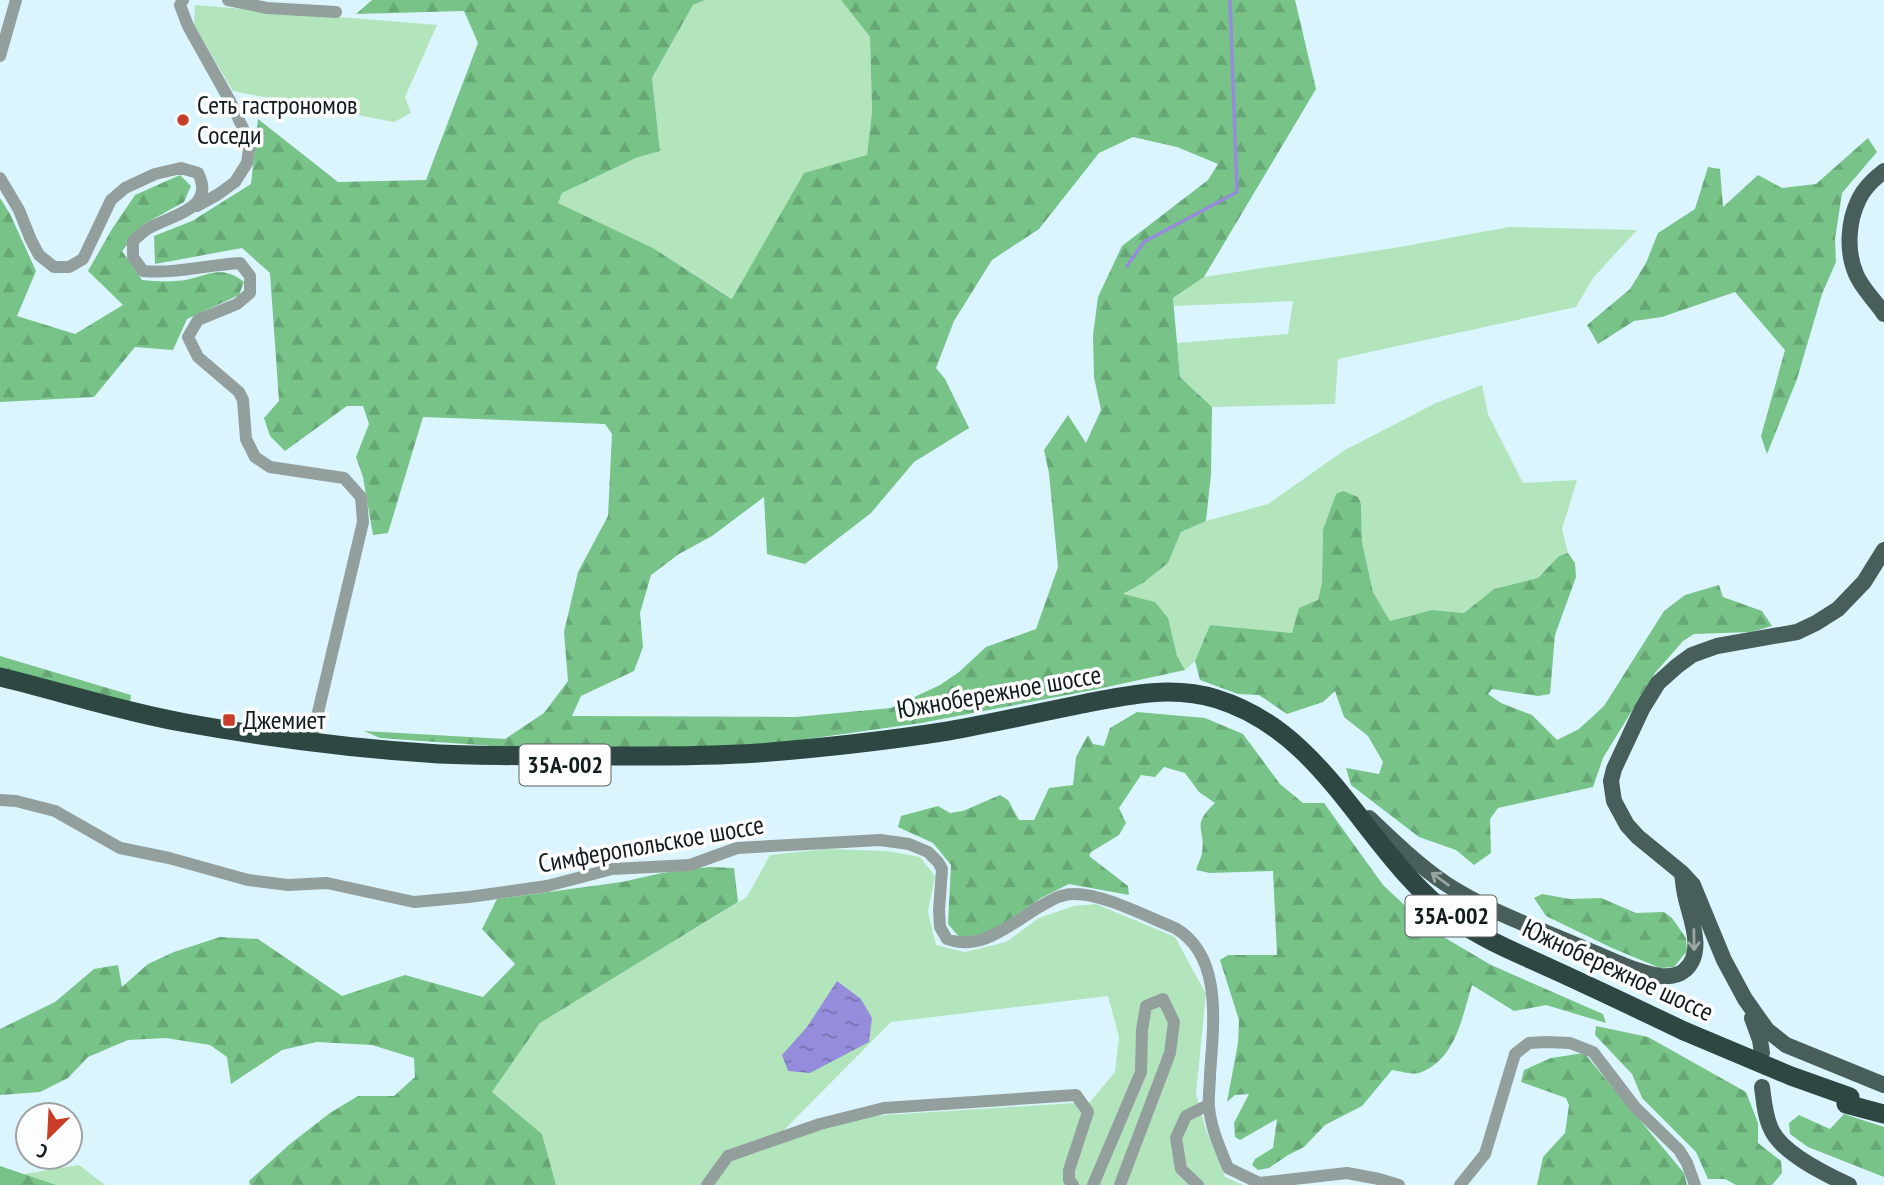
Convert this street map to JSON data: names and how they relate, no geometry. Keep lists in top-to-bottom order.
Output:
{
  "streets": {
    "highway": ["Южнобережное шоссе", "35А-002"],
    "street": ["Симферопольское шоссе"]
  },
  "places": {
    "other": ["Сеть гастрономов Соседи"],
    "transit": ["Джемиет"]
  },
  "north": "bottom left"
}
